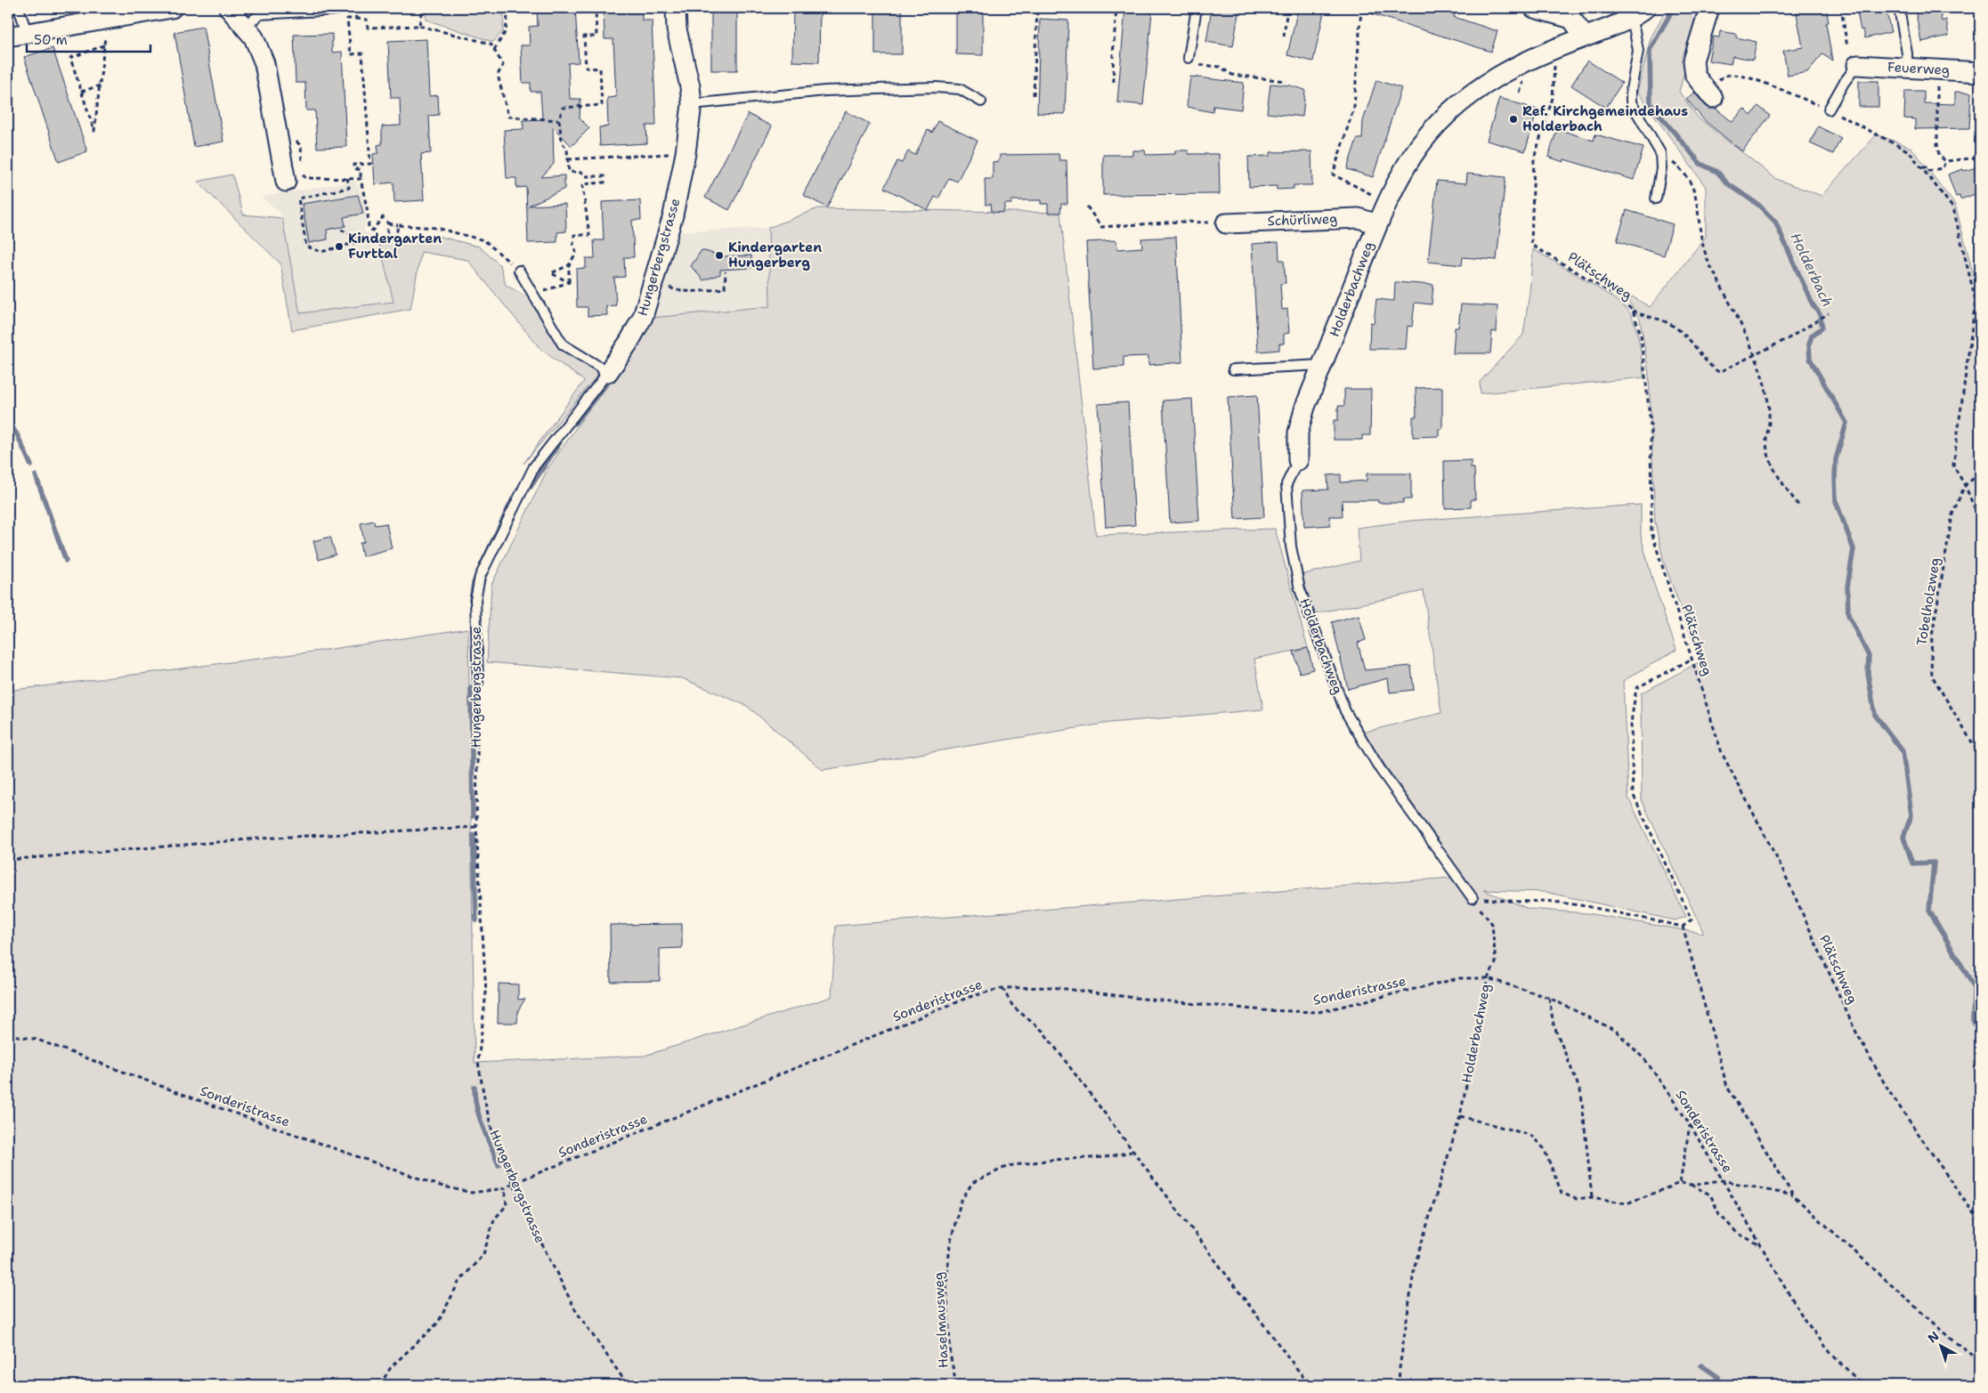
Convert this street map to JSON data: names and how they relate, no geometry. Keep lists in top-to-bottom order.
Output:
{
  "streets": {
    "street": [
      "Feuerweg",
      "Schürliweg",
      "Hungerbergstrasse",
      "Holderbachweg"
    ],
    "path": [
      "Plätschweg",
      "Tobelholzweg",
      "Sonderistrasse",
      "Haselmausweg"
    ]
  },
  "crossings": [
    ["Schürliweg", "Holderbachweg"],
    ["Hungerbergstrasse", "Sonderistrasse"],
    ["Holderbachweg", "Sonderistrasse"]
  ],
  "water": ["Holderbach"],
  "places": ["Ref. Kirchgemeindehaus Holderbach", "Kindergarten Furttal", "Kindergarten Hungerberg"],
  "scale_bar": "50 m",
  "north": "top left"
}
